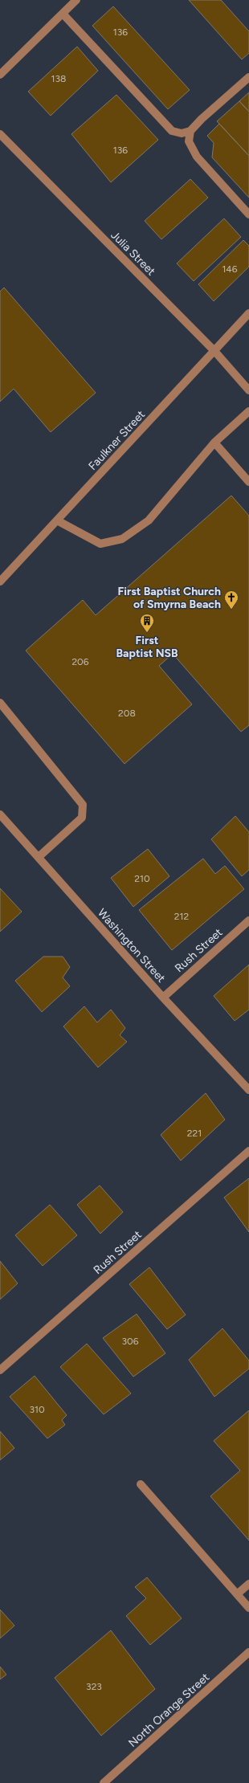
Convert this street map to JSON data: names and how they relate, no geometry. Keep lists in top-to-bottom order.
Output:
{
  "streets": {
    "street": [
      "Julia Street",
      "Faulkner Street",
      "Washington Street",
      "Rush Street",
      "North Orange Street"
    ]
  },
  "crossings": [
    ["Julia Street", "Faulkner Street"],
    ["Washington Street", "Rush Street"]
  ],
  "places": {
    "church": ["First Baptist Church of Smyrna Beach"],
    "building": ["First Baptist NSB"]
  },
  "house_numbers": [
    "136",
    "138",
    "136",
    "146",
    "206",
    "208",
    "210",
    "212",
    "221",
    "306",
    "310",
    "323"
  ]
}
